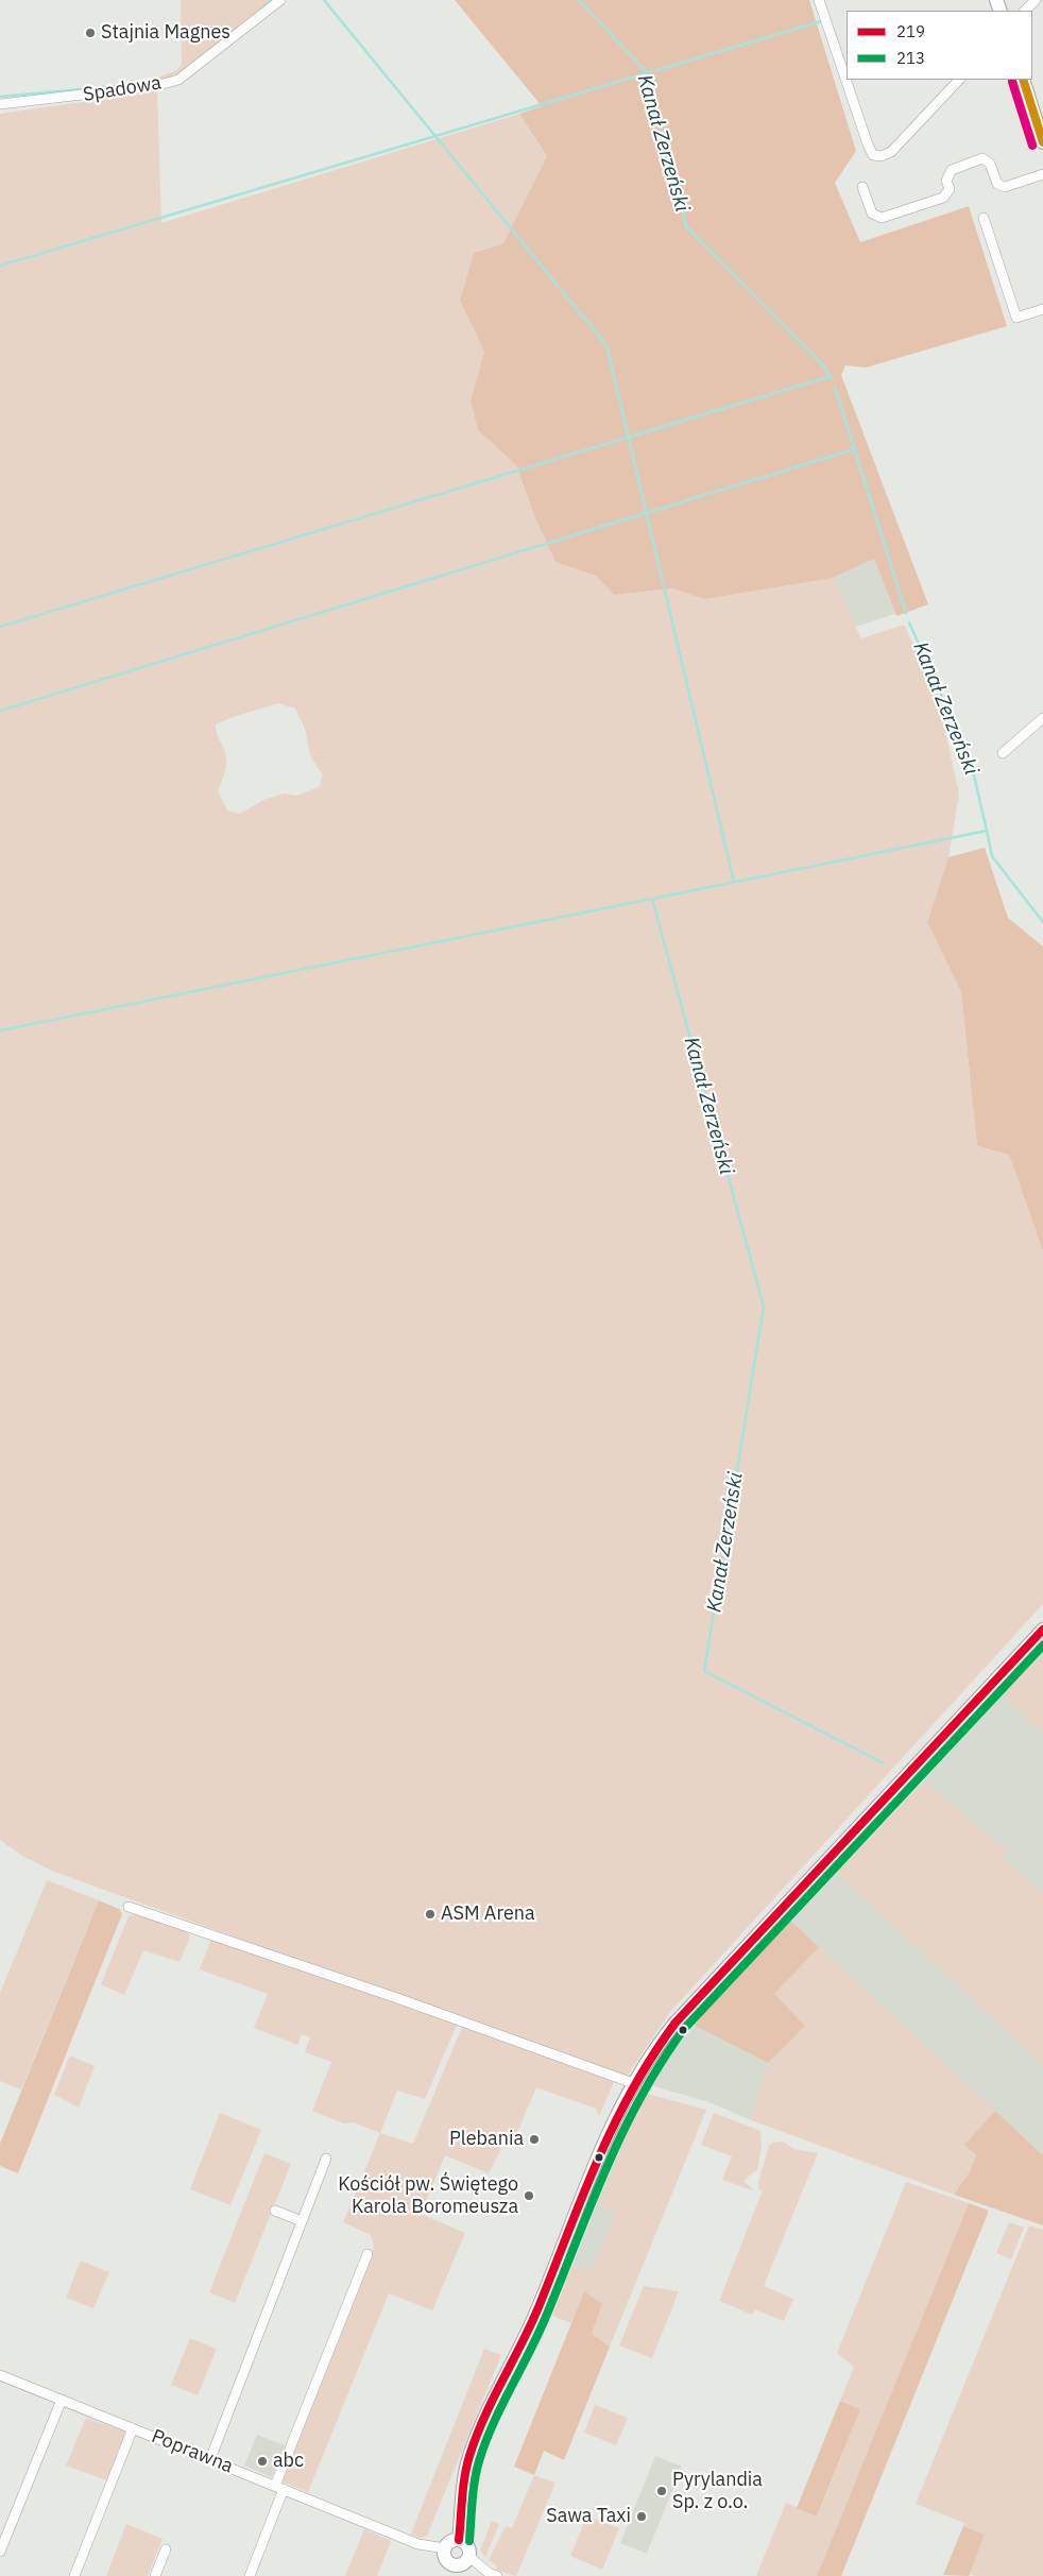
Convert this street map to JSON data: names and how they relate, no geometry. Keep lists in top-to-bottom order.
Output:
{
  "streets": {
    "street": ["Spadowa", "Poprawna"]
  },
  "water": ["Kanał Zerzeński"],
  "places": [
    "Stajnia Magnes",
    "ASM Arena",
    "Plebania",
    "Kościół pw. Świętego Karola Boromeusza",
    "abc",
    "Pyrylandia Sp. z o.o.",
    "Sawa Taxi"
  ],
  "lines": ["transit line 219", "transit line 213"],
  "legend": ["219", "213"]
}
